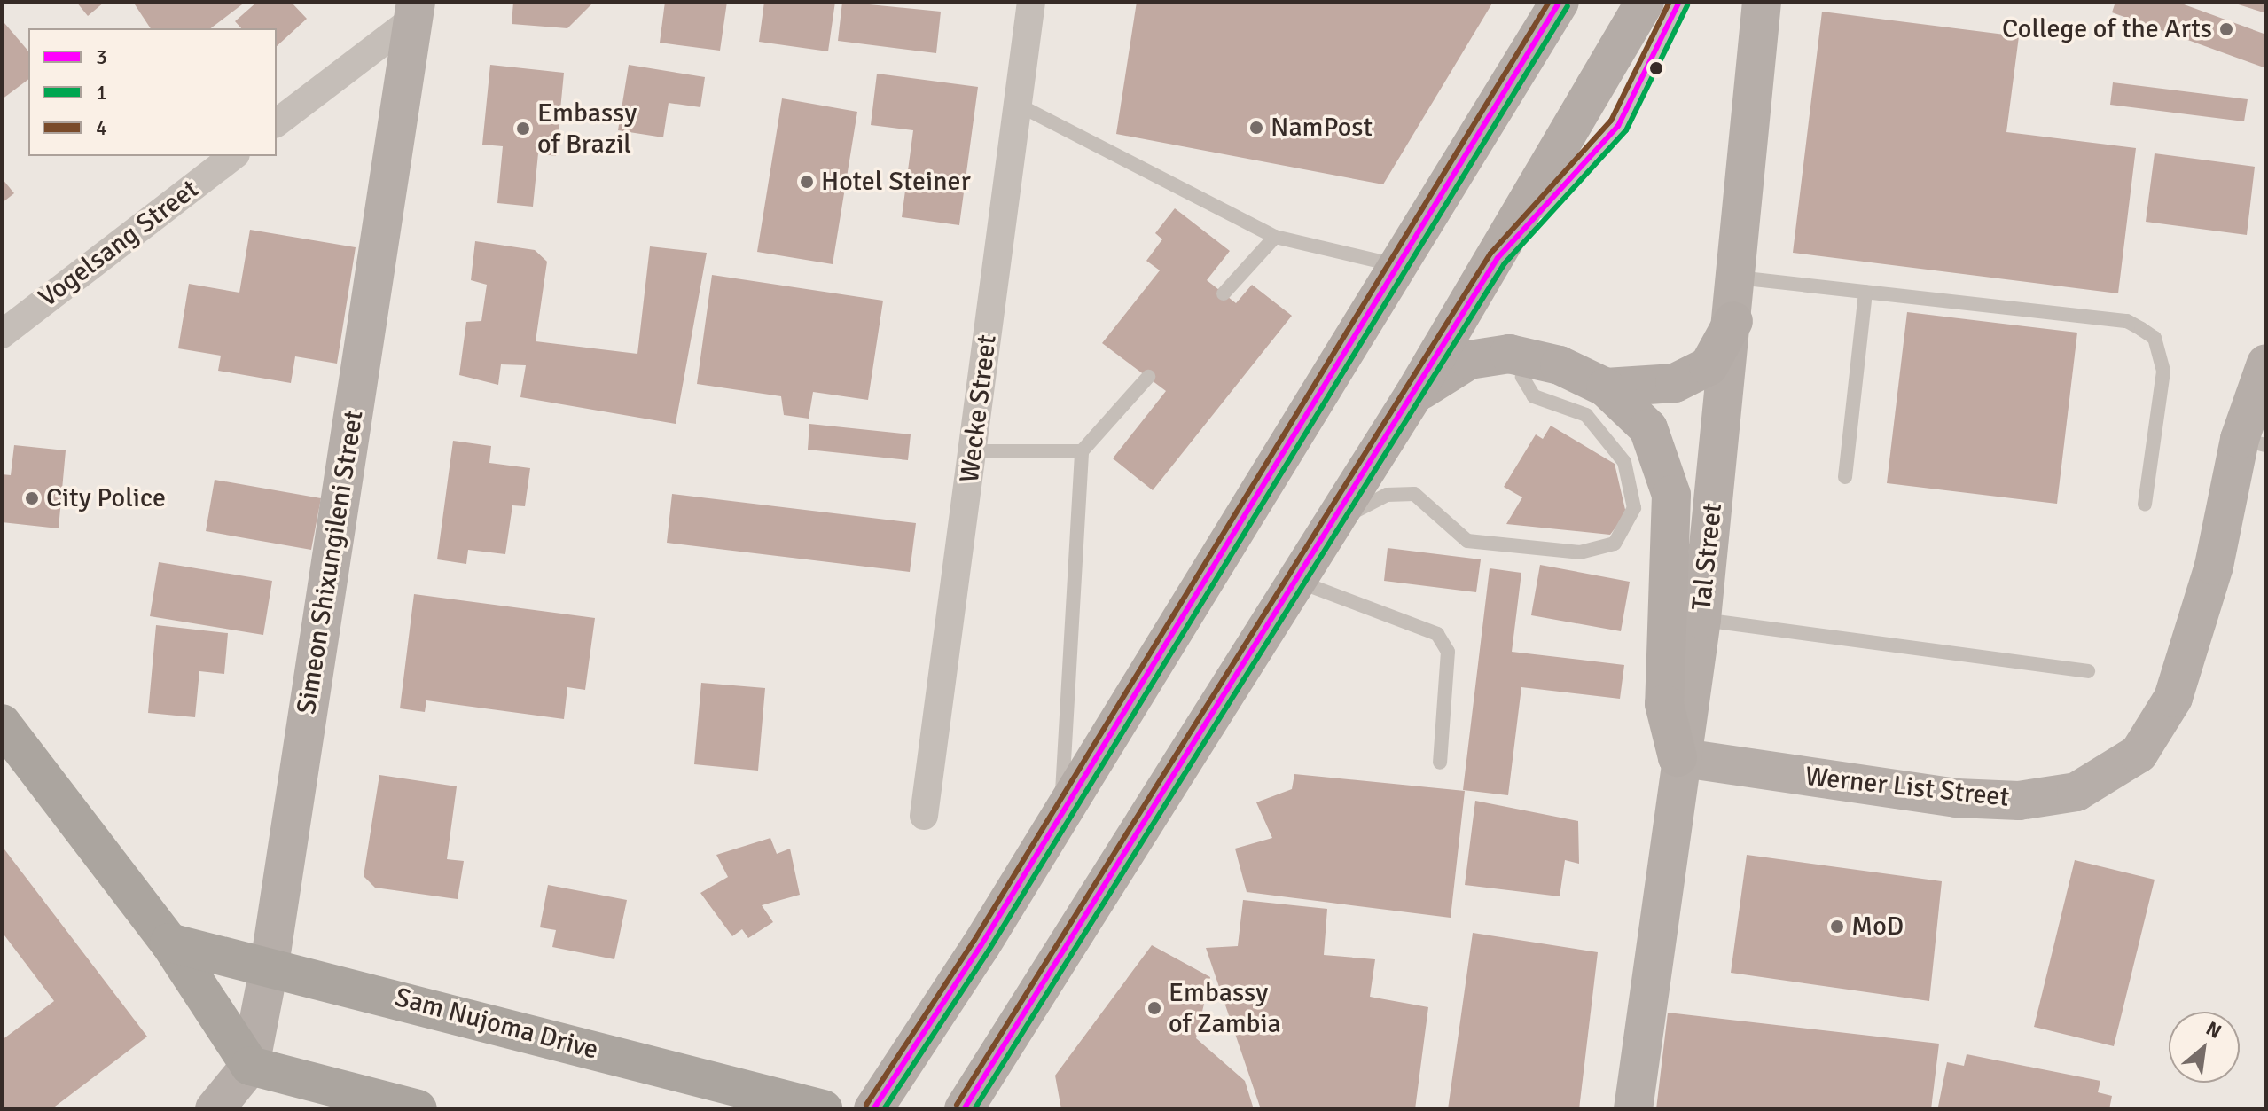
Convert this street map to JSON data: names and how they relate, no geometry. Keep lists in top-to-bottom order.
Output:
{
  "streets": {
    "highway": ["Sam Nujoma Drive"],
    "street": [
      "Vogelsang Street",
      "Wecke Street",
      "Tal Street",
      "Simeon Shixungileni Street",
      "Werner List Street"
    ]
  },
  "crossings": [
    ["Tal Street", "Werner List Street"],
    ["Simeon Shixungileni Street", "Sam Nujoma Drive"]
  ],
  "places": [
    "College of the Arts",
    "NamPost",
    "Embassy of Brazil",
    "Hotel Steiner",
    "City Police",
    "MoD",
    "Embassy of Zambia"
  ],
  "lines": ["transit line 3", "transit line 4", "transit line 1"],
  "legend": ["3", "1", "4"],
  "north": "top right"
}
